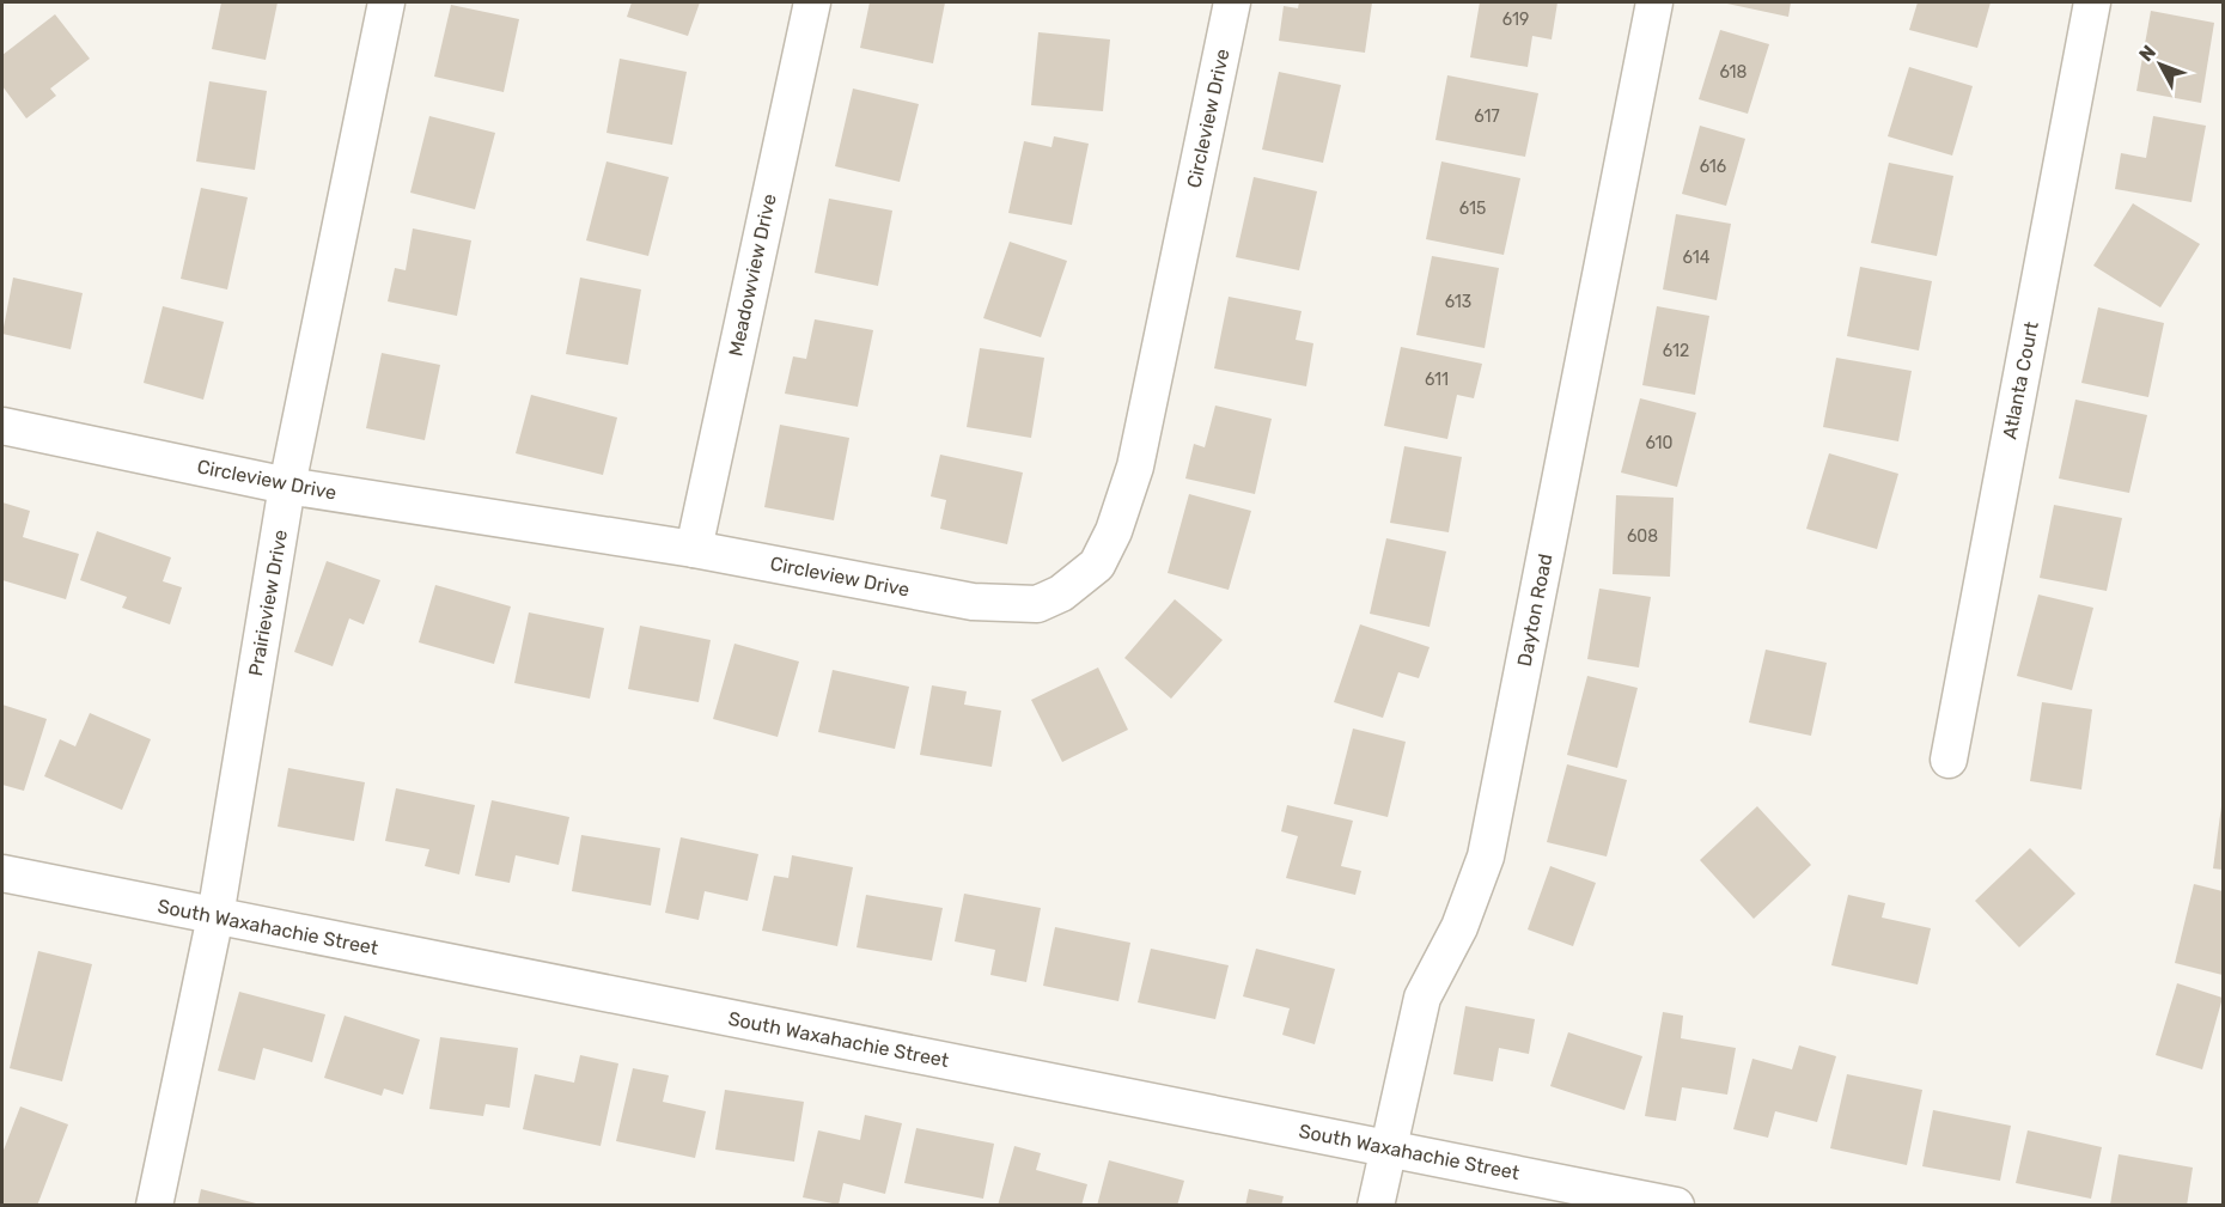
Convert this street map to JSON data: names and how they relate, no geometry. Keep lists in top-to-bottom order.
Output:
{
  "streets": {
    "street": [
      "Circleview Drive",
      "Meadowview Drive",
      "Atlanta Court",
      "Prairieview Drive",
      "Dayton Road",
      "South Waxahachie Street"
    ]
  },
  "crossings": [
    ["Circleview Drive", "Meadowview Drive"],
    ["Circleview Drive", "Prairieview Drive"],
    ["Prairieview Drive", "South Waxahachie Street"],
    ["Dayton Road", "South Waxahachie Street"]
  ],
  "house_numbers": [
    "619",
    "618",
    "617",
    "616",
    "615",
    "614",
    "613",
    "612",
    "611",
    "610",
    "608"
  ],
  "north": "top left"
}
